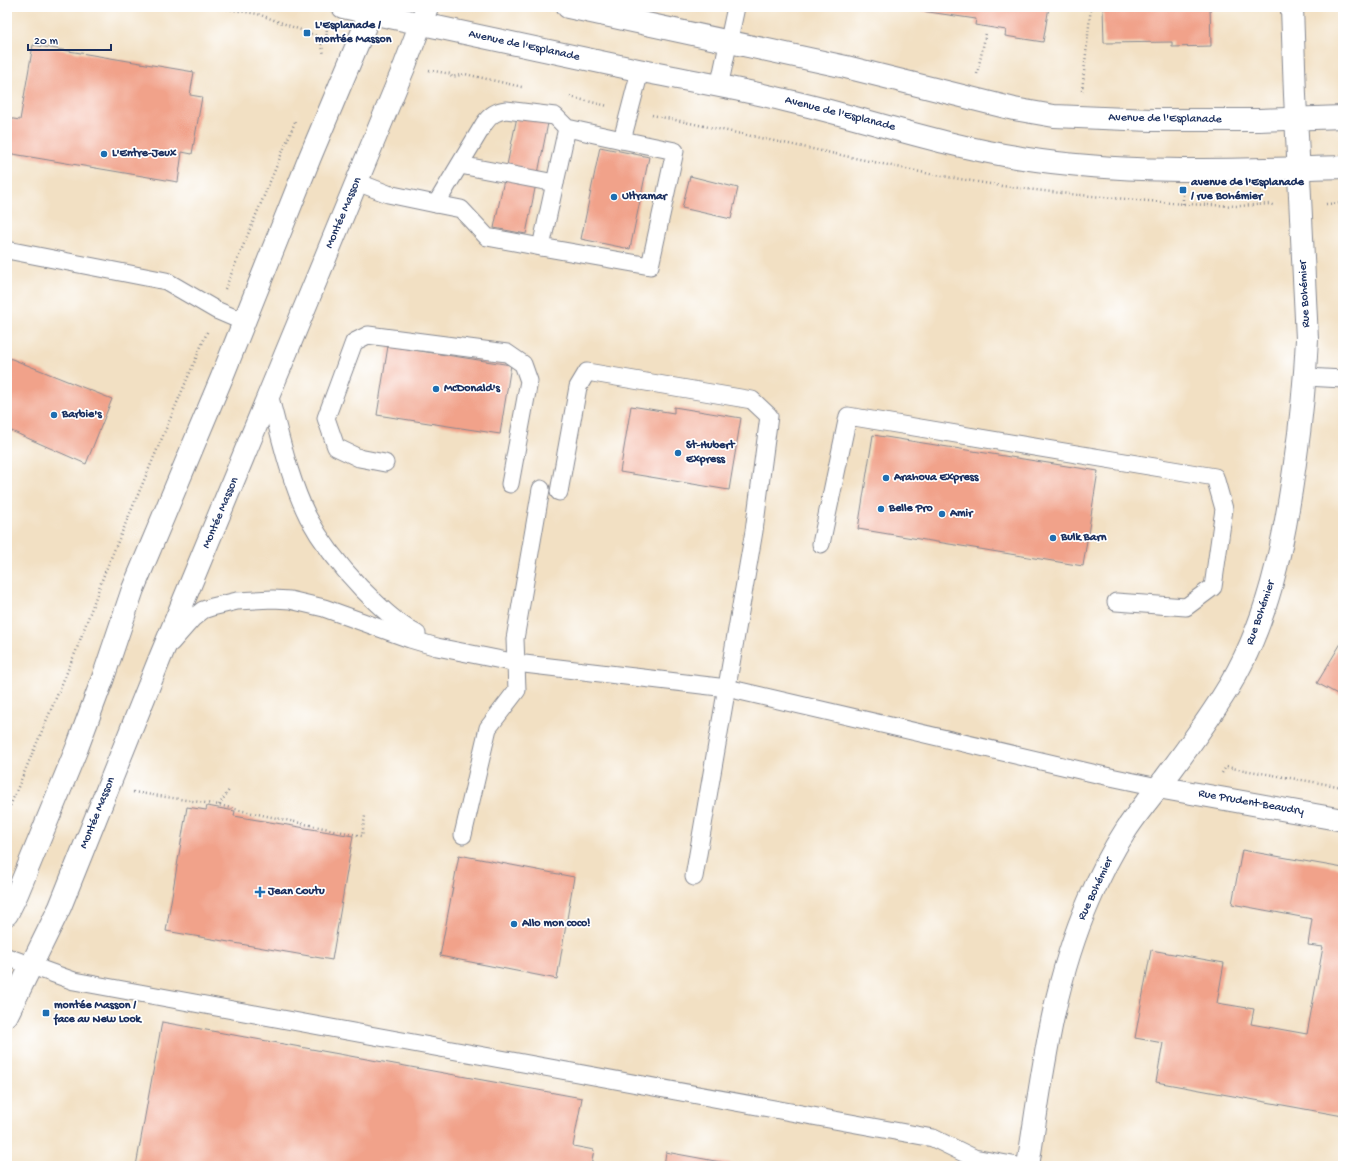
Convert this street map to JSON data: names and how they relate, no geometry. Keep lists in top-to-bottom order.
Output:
{
  "streets": {
    "street": [
      "Avenue de l'Esplanade",
      "Montée Masson",
      "Rue Bohémier",
      "Rue Prudent-Beaudry"
    ]
  },
  "crossings": [
    ["Avenue de l'Esplanade", "Montée Masson"],
    ["Avenue de l'Esplanade", "Rue Bohémier"],
    ["Rue Bohémier", "Rue Prudent-Beaudry"]
  ],
  "places": {
    "transit": ["L'Esplanade / montée Masson", "avenue de l'Esplanade / rue Bohémier", "montée Masson / face au New Look"],
    "other": [
      "L'Entre-Jeux",
      "Ultramar",
      "McDonald's",
      "Barbie's",
      "St-Hubert Express",
      "Arahova Express",
      "Belle Pro",
      "Amir",
      "Bulk Barn",
      "Allo mon coco!"
    ],
    "health": ["Jean Coutu"]
  },
  "scale_bar": "20 m"
}
